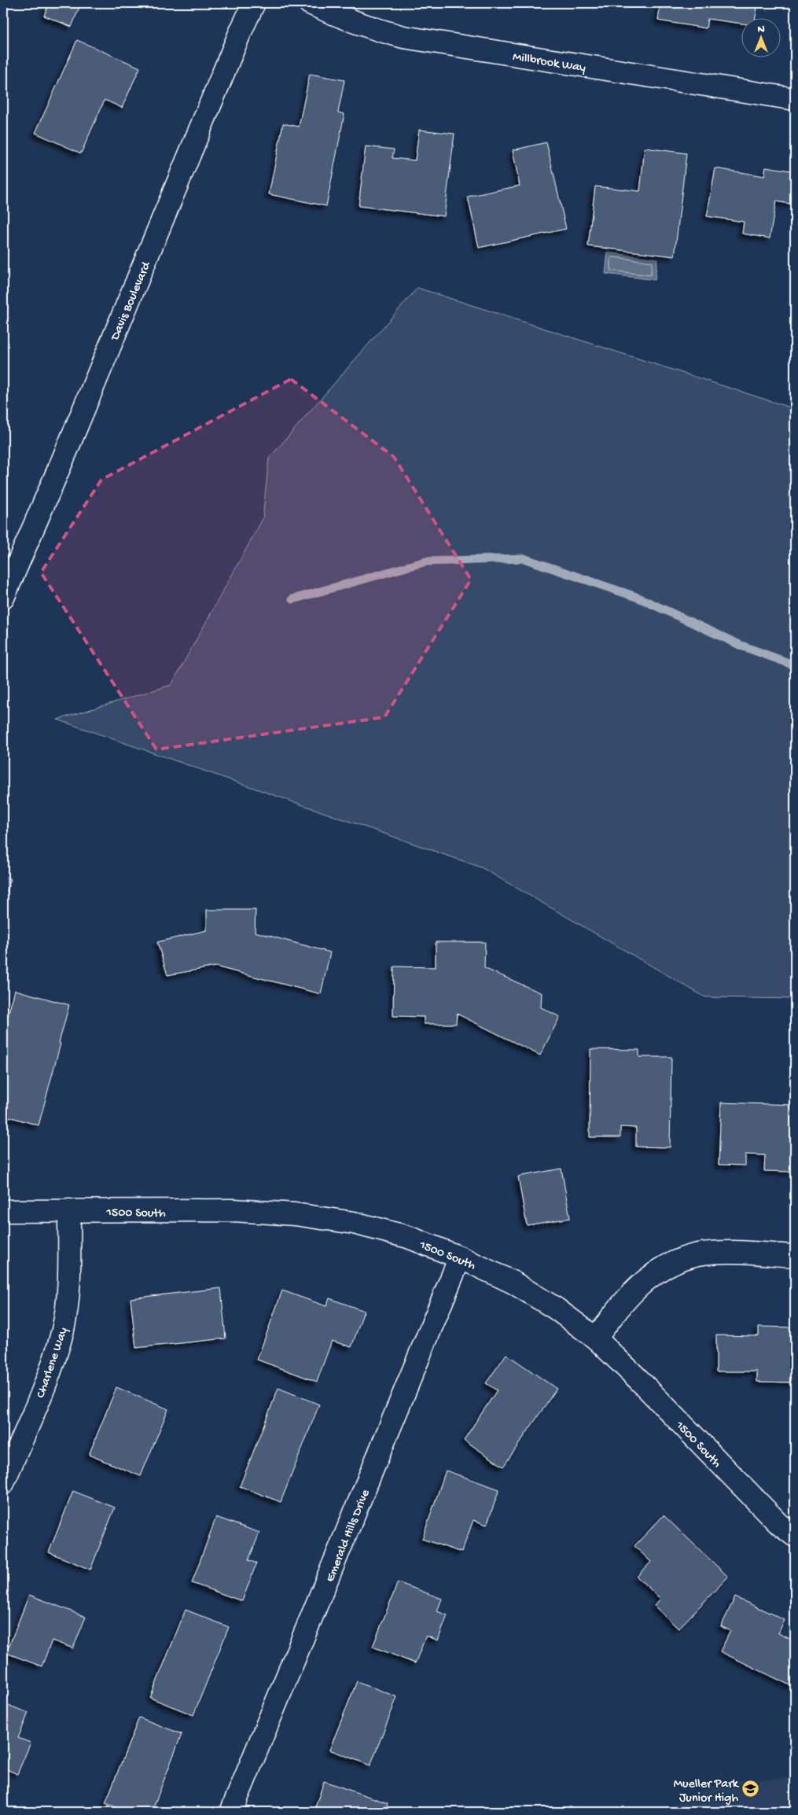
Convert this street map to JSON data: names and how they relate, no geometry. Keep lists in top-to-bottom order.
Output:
{
  "streets": {
    "street": [
      "Millbrook Way",
      "Davis Boulevard",
      "1500 South",
      "Charlene Way",
      "Emerald Hills Drive"
    ]
  },
  "crossings": [
    ["1500 South", "Charlene Way"],
    ["1500 South", "Emerald Hills Drive"]
  ],
  "places": {
    "school or university": ["Mueller Park Junior High"]
  },
  "north": "top"
}
